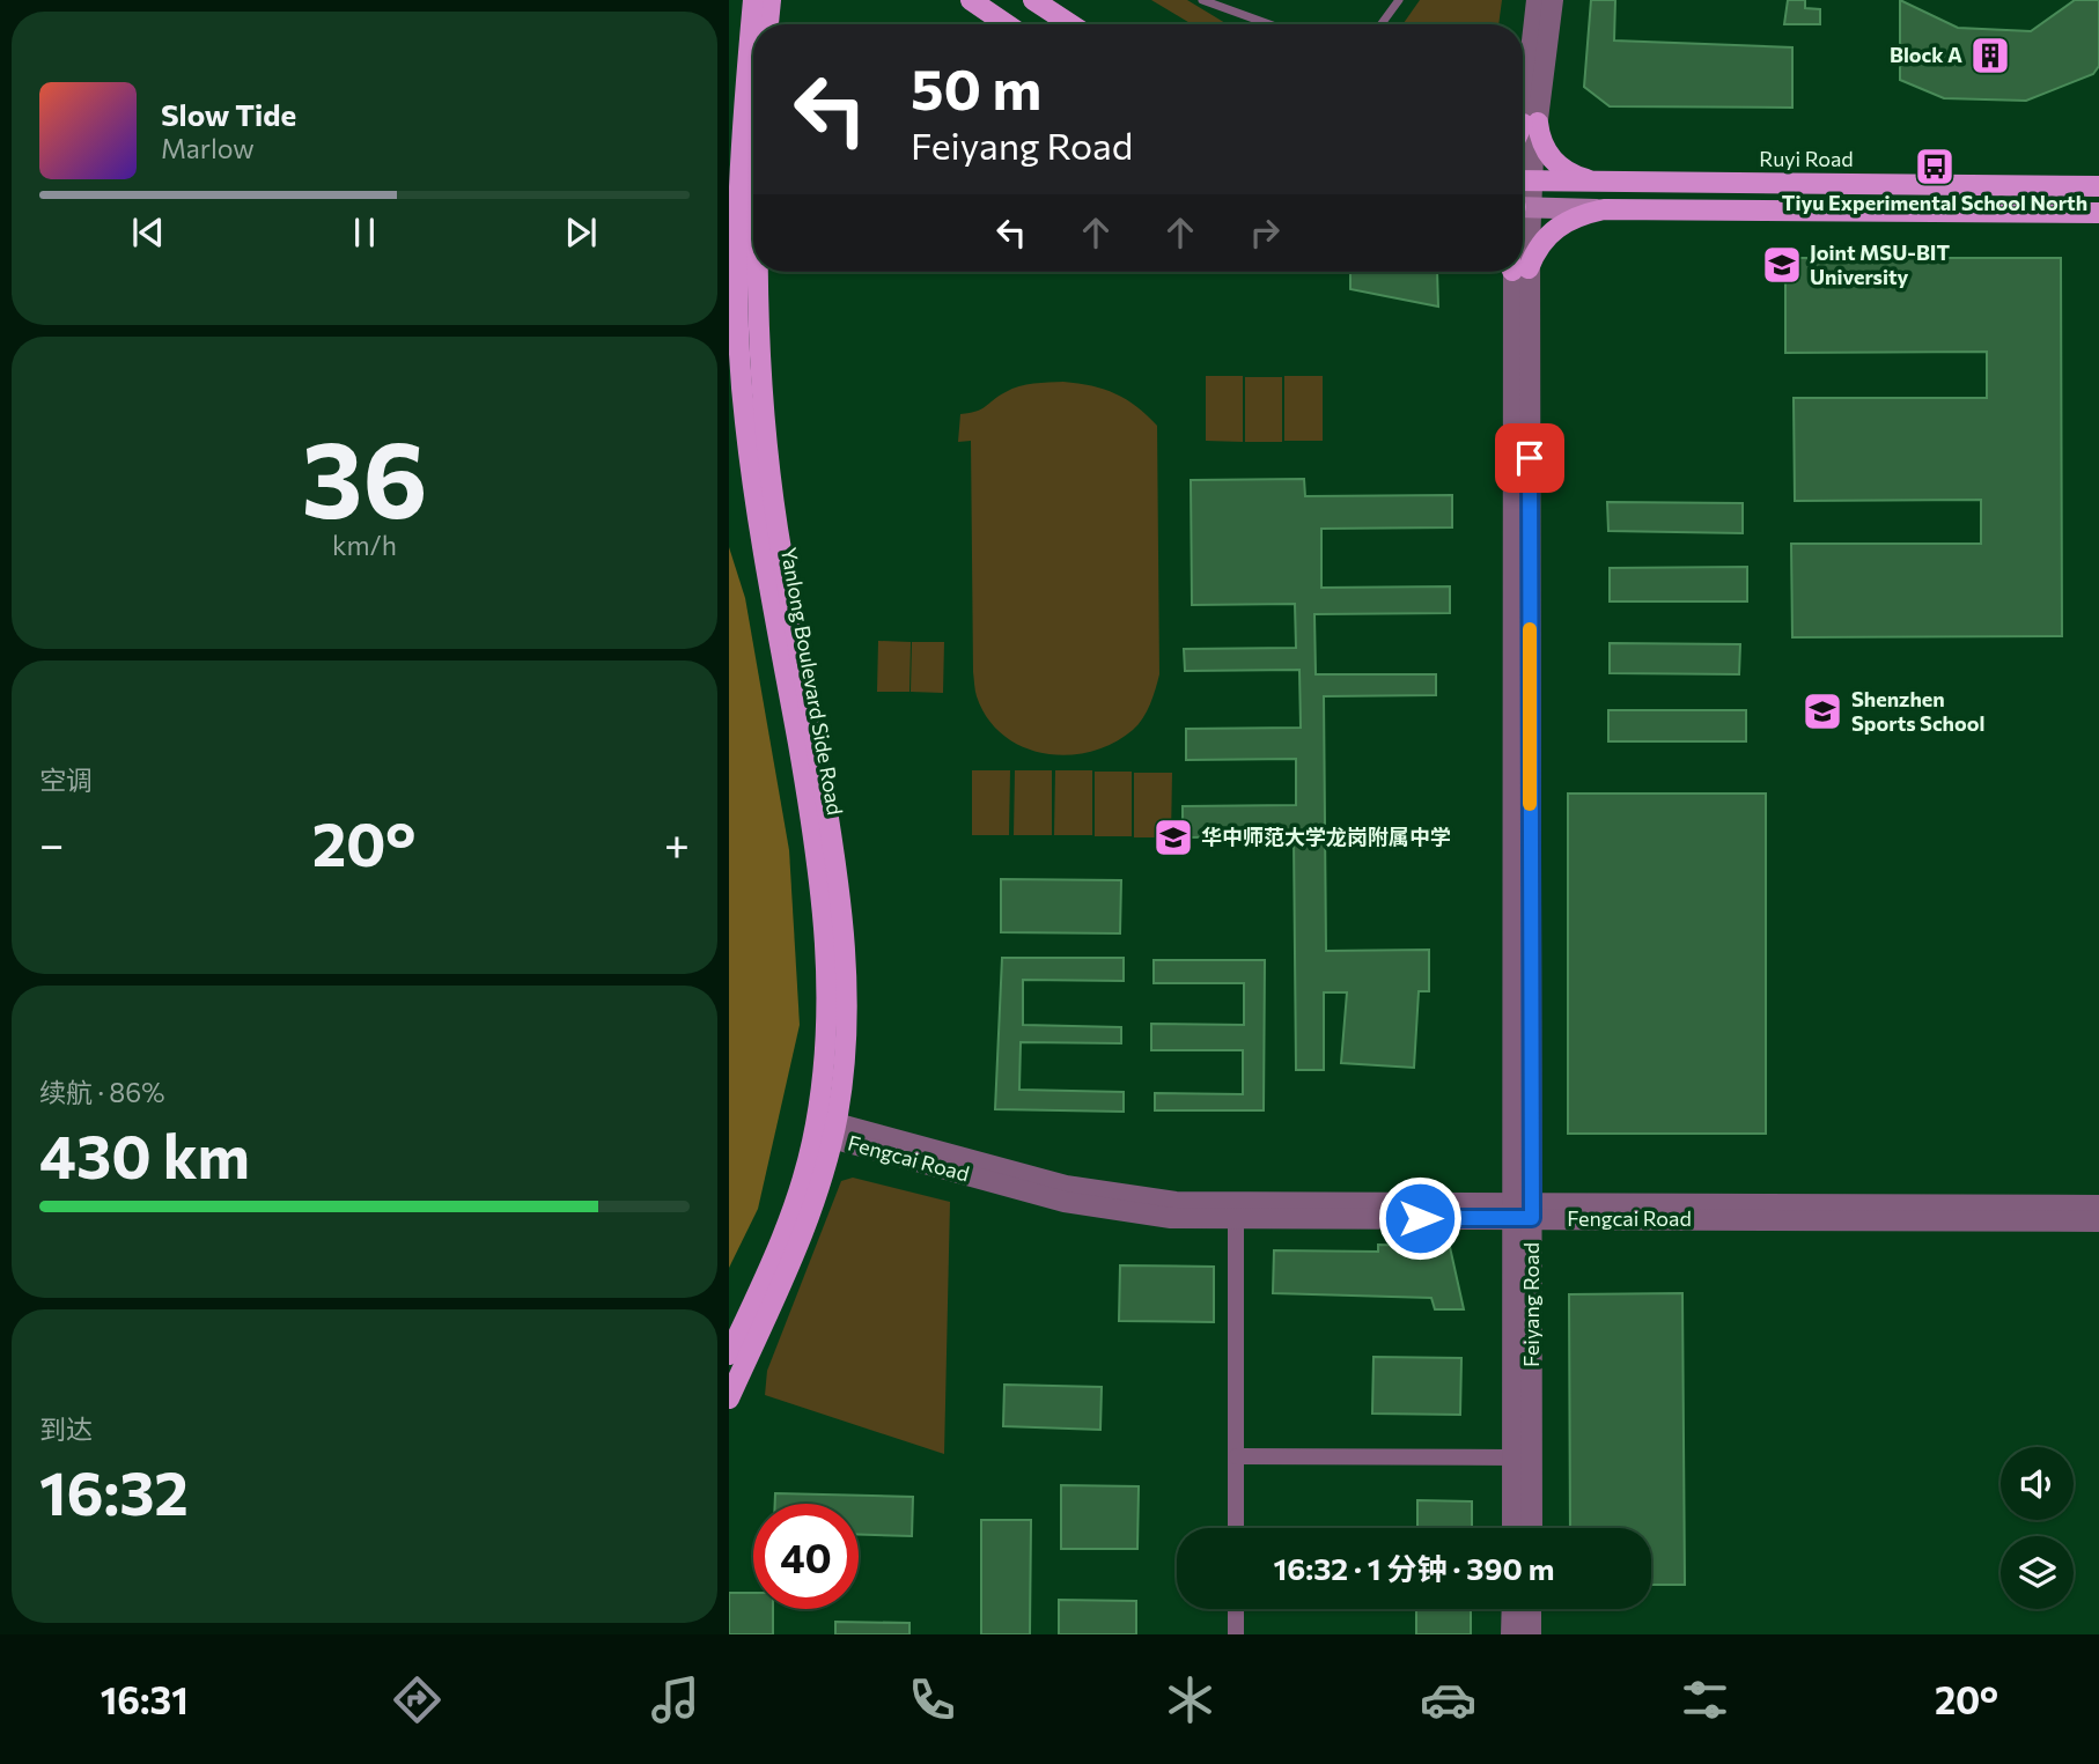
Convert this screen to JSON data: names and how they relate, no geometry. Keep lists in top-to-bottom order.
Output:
{
  "streets": {
    "main road": ["Ruyi Road", "Yanlong Boulevard Side Road"],
    "street": ["Fengcai Road", "Feiyang Road"]
  },
  "crossings": [
    ["Yanlong Boulevard Side Road", "Fengcai Road"],
    ["Fengcai Road", "Feiyang Road"]
  ],
  "places": {
    "building": ["Block A"],
    "bus stop": ["Tiyu Experimental School North"],
    "school or university": ["Joint MSU-BIT University", "Shenzhen Sports School", "华中师范大学龙岗附属中学"]
  },
  "page": {
    "turn": ["50 m", "Feiyang Road"],
    "song": ["Slow Tide", "Marlow"],
    "tile": [
      ["36", "km/h"],
      "空调",
      ["续航 · 86%", "430 km"],
      ["到达", "16:32"]
    ],
    "heat": ["−", "20°", "+"],
    "limit": "40",
    "trip": "16:32 · 1 分钟 · 390 m",
    "tabs": ["16:31", "20°"]
  }
}
